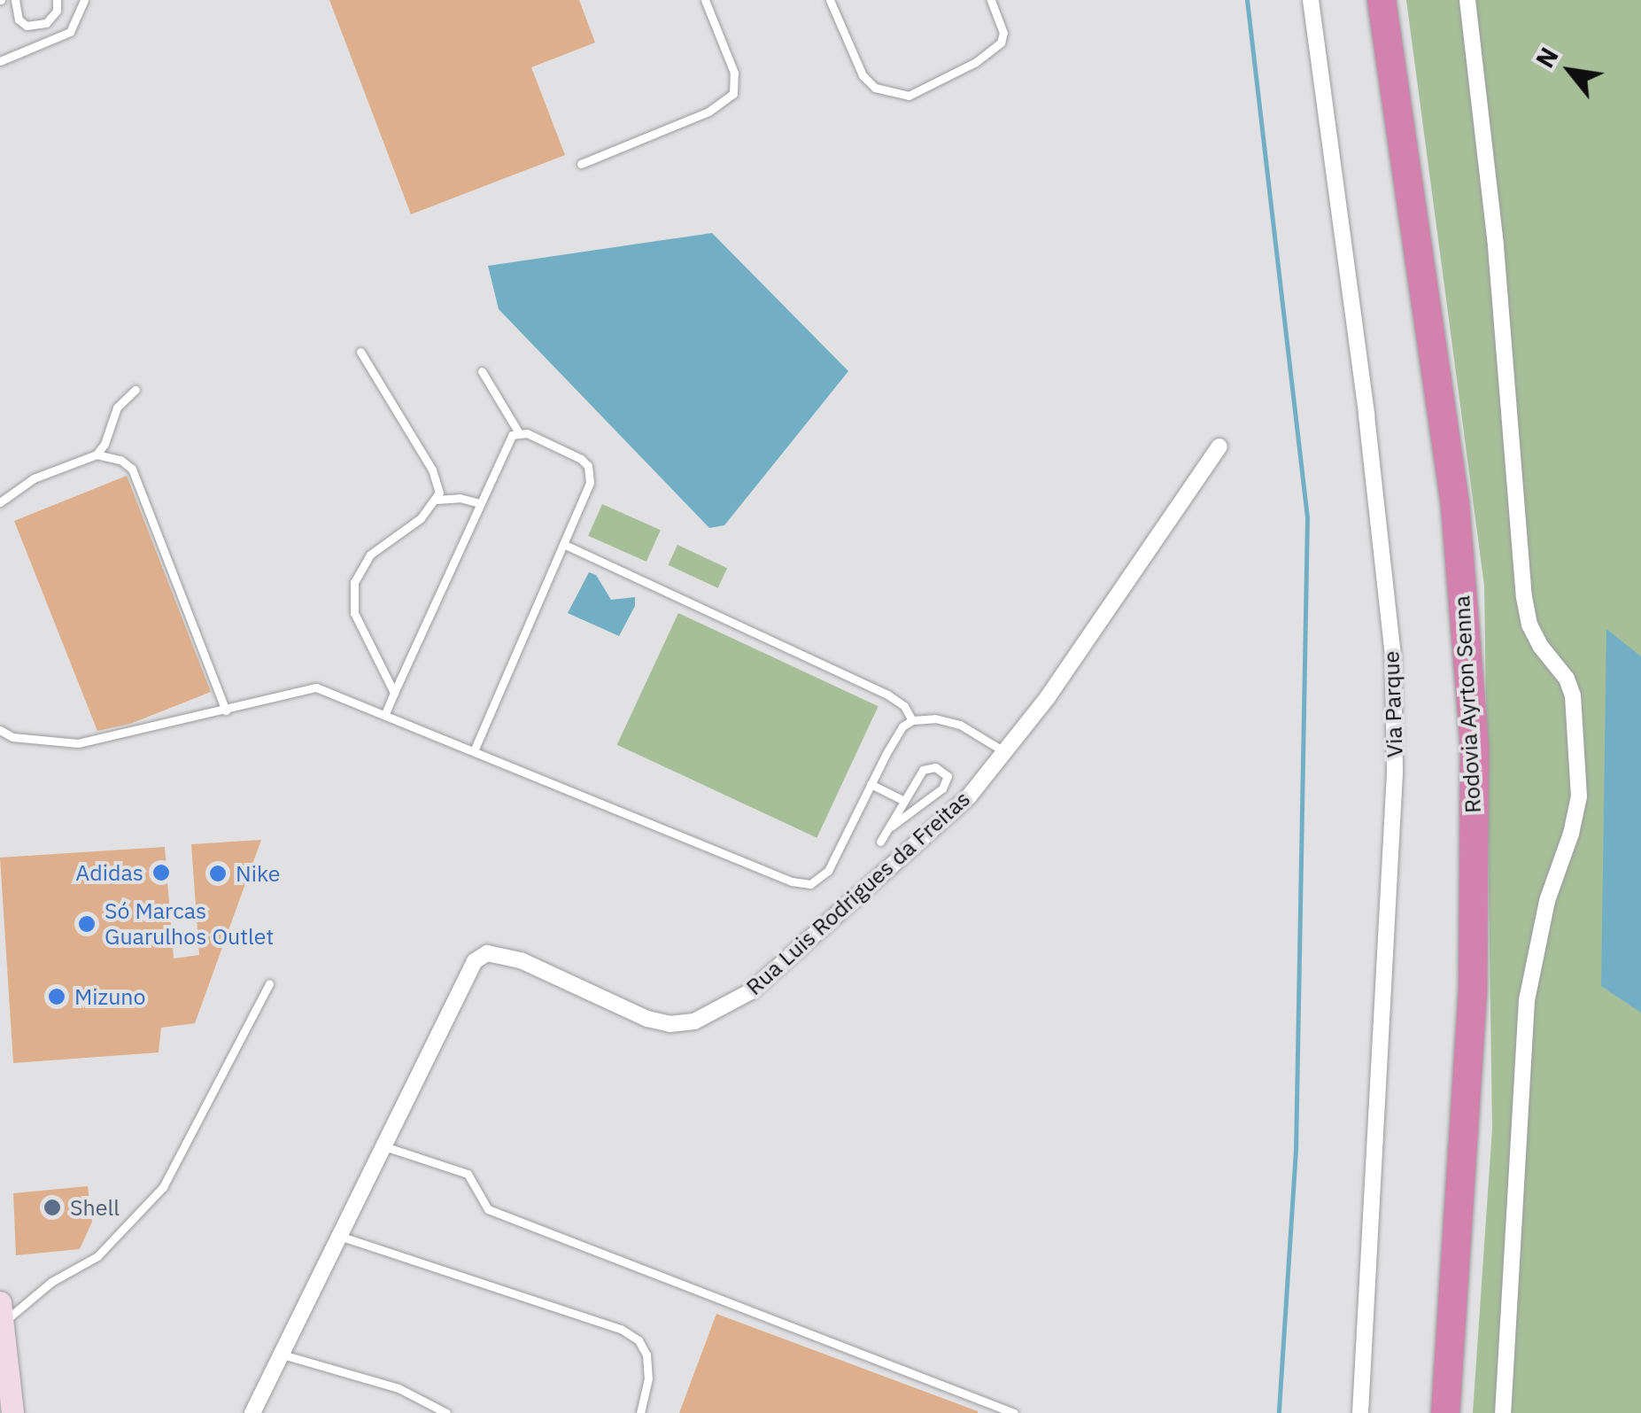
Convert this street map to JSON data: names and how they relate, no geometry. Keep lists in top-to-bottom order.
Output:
{
  "streets": {
    "highway": ["Rodovia Ayrton Senna"],
    "street": ["Via Parque", "Rua Luis Rodrigues da Freitas"]
  },
  "places": [
    "Adidas",
    "Nike",
    "Só Marcas Guarulhos Outlet",
    "Mizuno",
    "Shell"
  ],
  "north": "top left"
}
